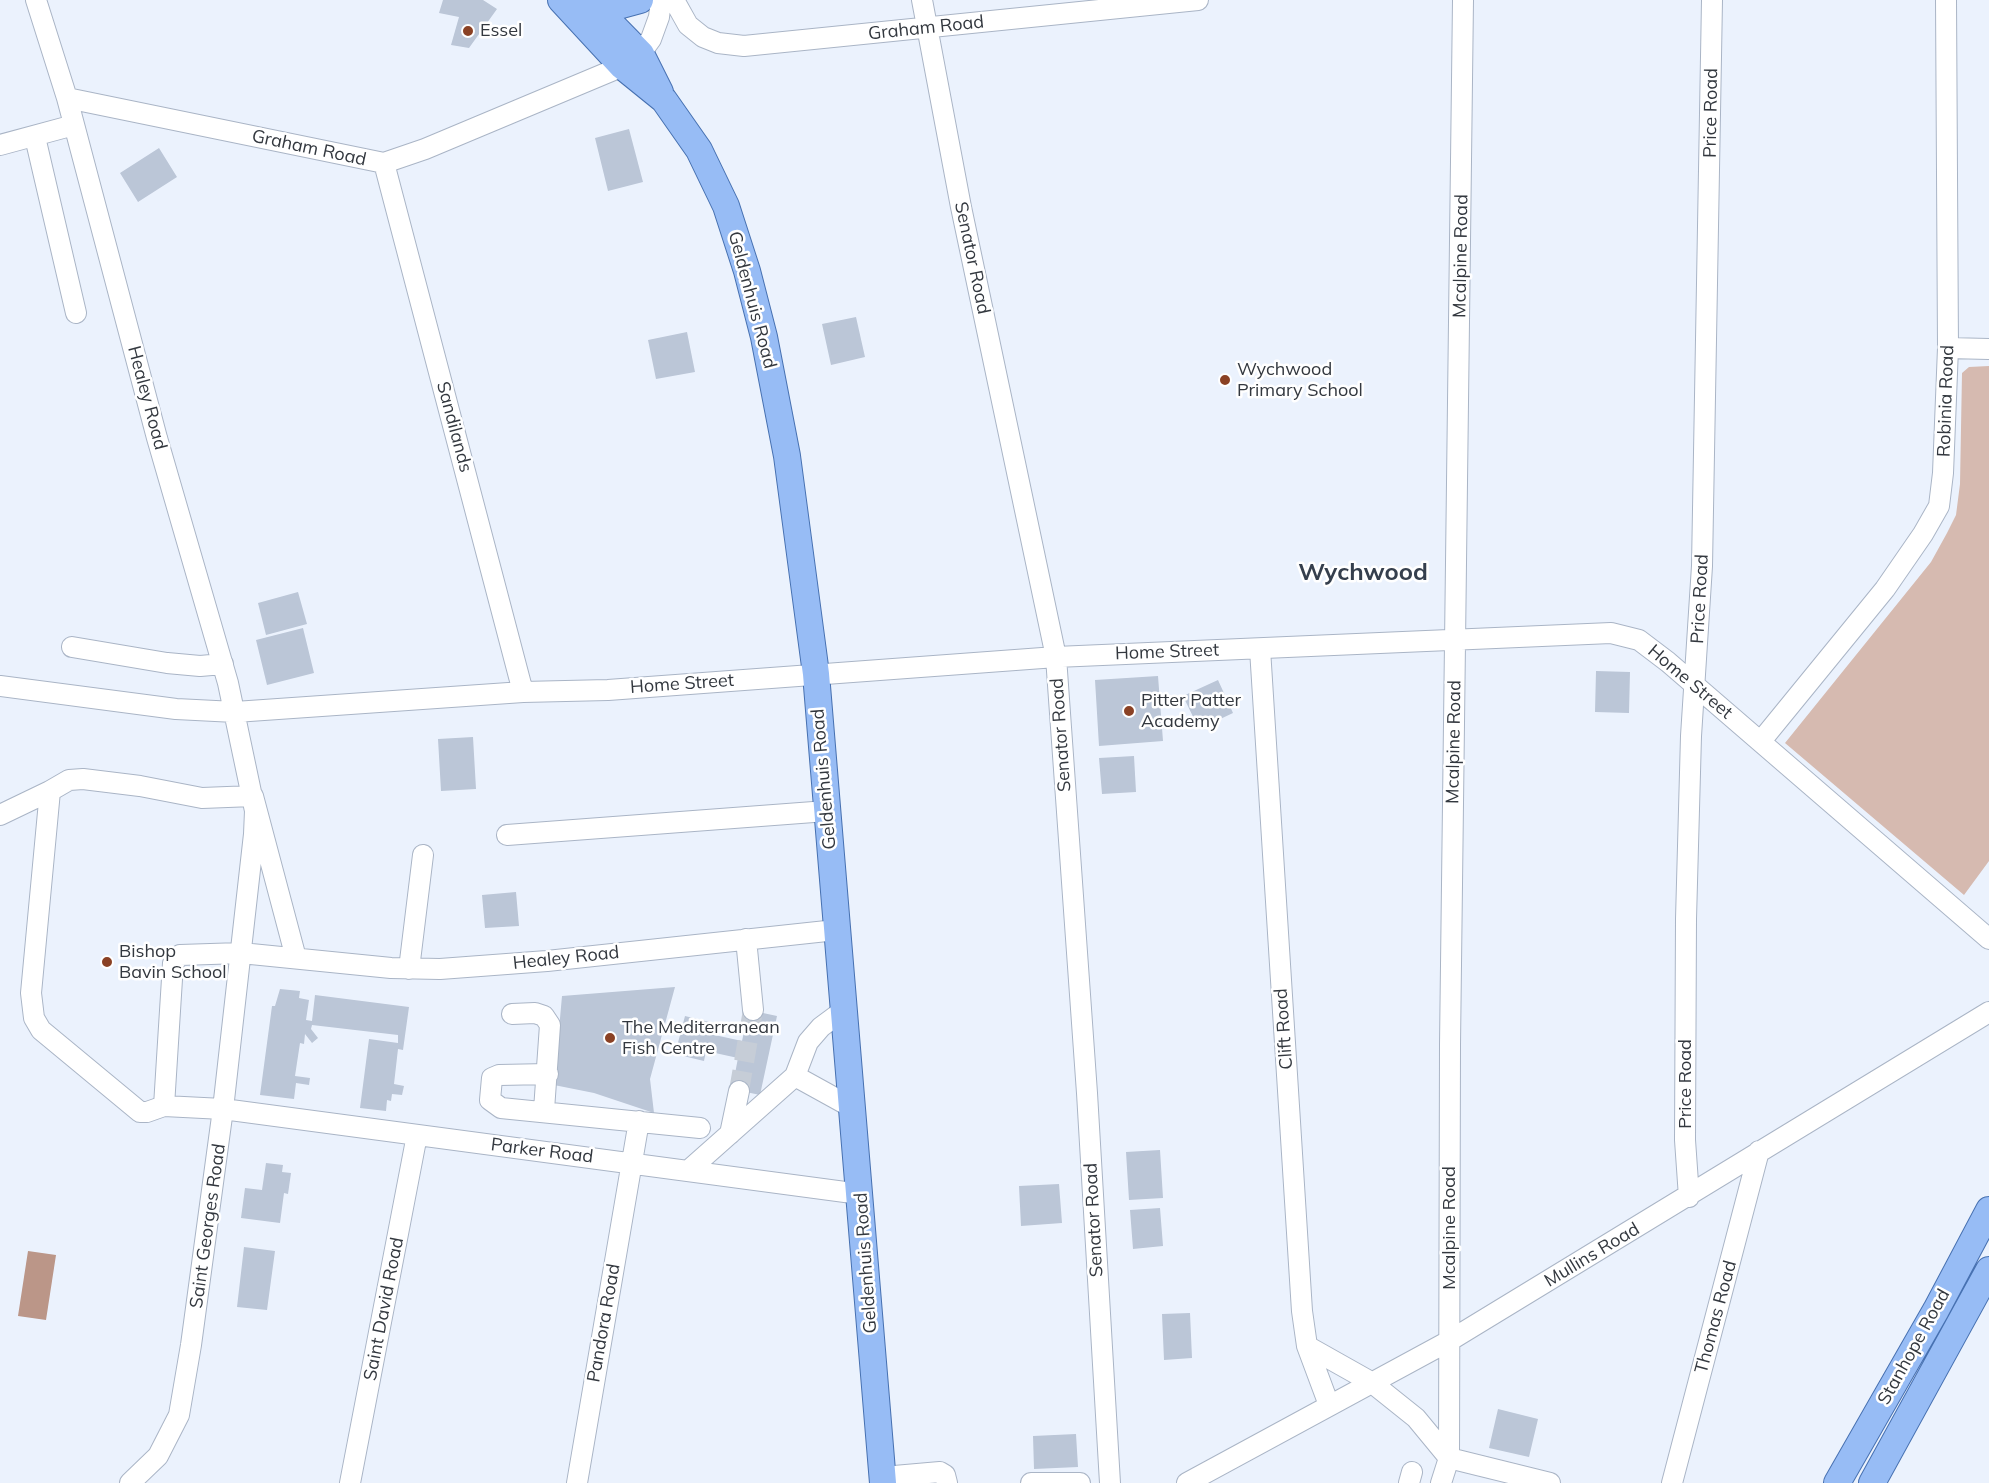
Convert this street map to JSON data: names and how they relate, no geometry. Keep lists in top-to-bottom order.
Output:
{
  "streets": {
    "main road": ["Geldenhuis Road", "Stanhope Road"],
    "street": [
      "Graham Road",
      "Price Road",
      "Mcalpine Road",
      "Senator Road",
      "Healey Road",
      "Robinia Road",
      "Sandilands",
      "Home Street",
      "Clift Road",
      "Parker Road",
      "Saint Georges Road",
      "Mullins Road",
      "Saint David Road",
      "Thomas Road",
      "Pandora Road"
    ]
  },
  "crossings": [
    ["Graham Road", "Senator Road"],
    ["Graham Road", "Geldenhuis Road"],
    ["Graham Road", "Healey Road"],
    ["Graham Road", "Sandilands"],
    ["Price Road", "Home Street"],
    ["Price Road", "Mullins Road"],
    ["Mcalpine Road", "Home Street"],
    ["Mcalpine Road", "Mullins Road"],
    ["Senator Road", "Home Street"],
    ["Geldenhuis Road", "Healey Road"],
    ["Geldenhuis Road", "Home Street"],
    ["Geldenhuis Road", "Parker Road"],
    ["Healey Road", "Home Street"],
    ["Healey Road", "Saint Georges Road"],
    ["Robinia Road", "Home Street"],
    ["Sandilands", "Home Street"],
    ["Home Street", "Clift Road"],
    ["Clift Road", "Mullins Road"],
    ["Parker Road", "Saint Georges Road"],
    ["Parker Road", "Saint David Road"],
    ["Parker Road", "Pandora Road"],
    ["Mullins Road", "Thomas Road"]
  ],
  "districts": ["Wychwood"],
  "places": [
    "Essel",
    "Wychwood Primary School",
    "Pitter Patter Academy",
    "Bishop Bavin School",
    "The Mediterranean Fish Centre"
  ]
}
